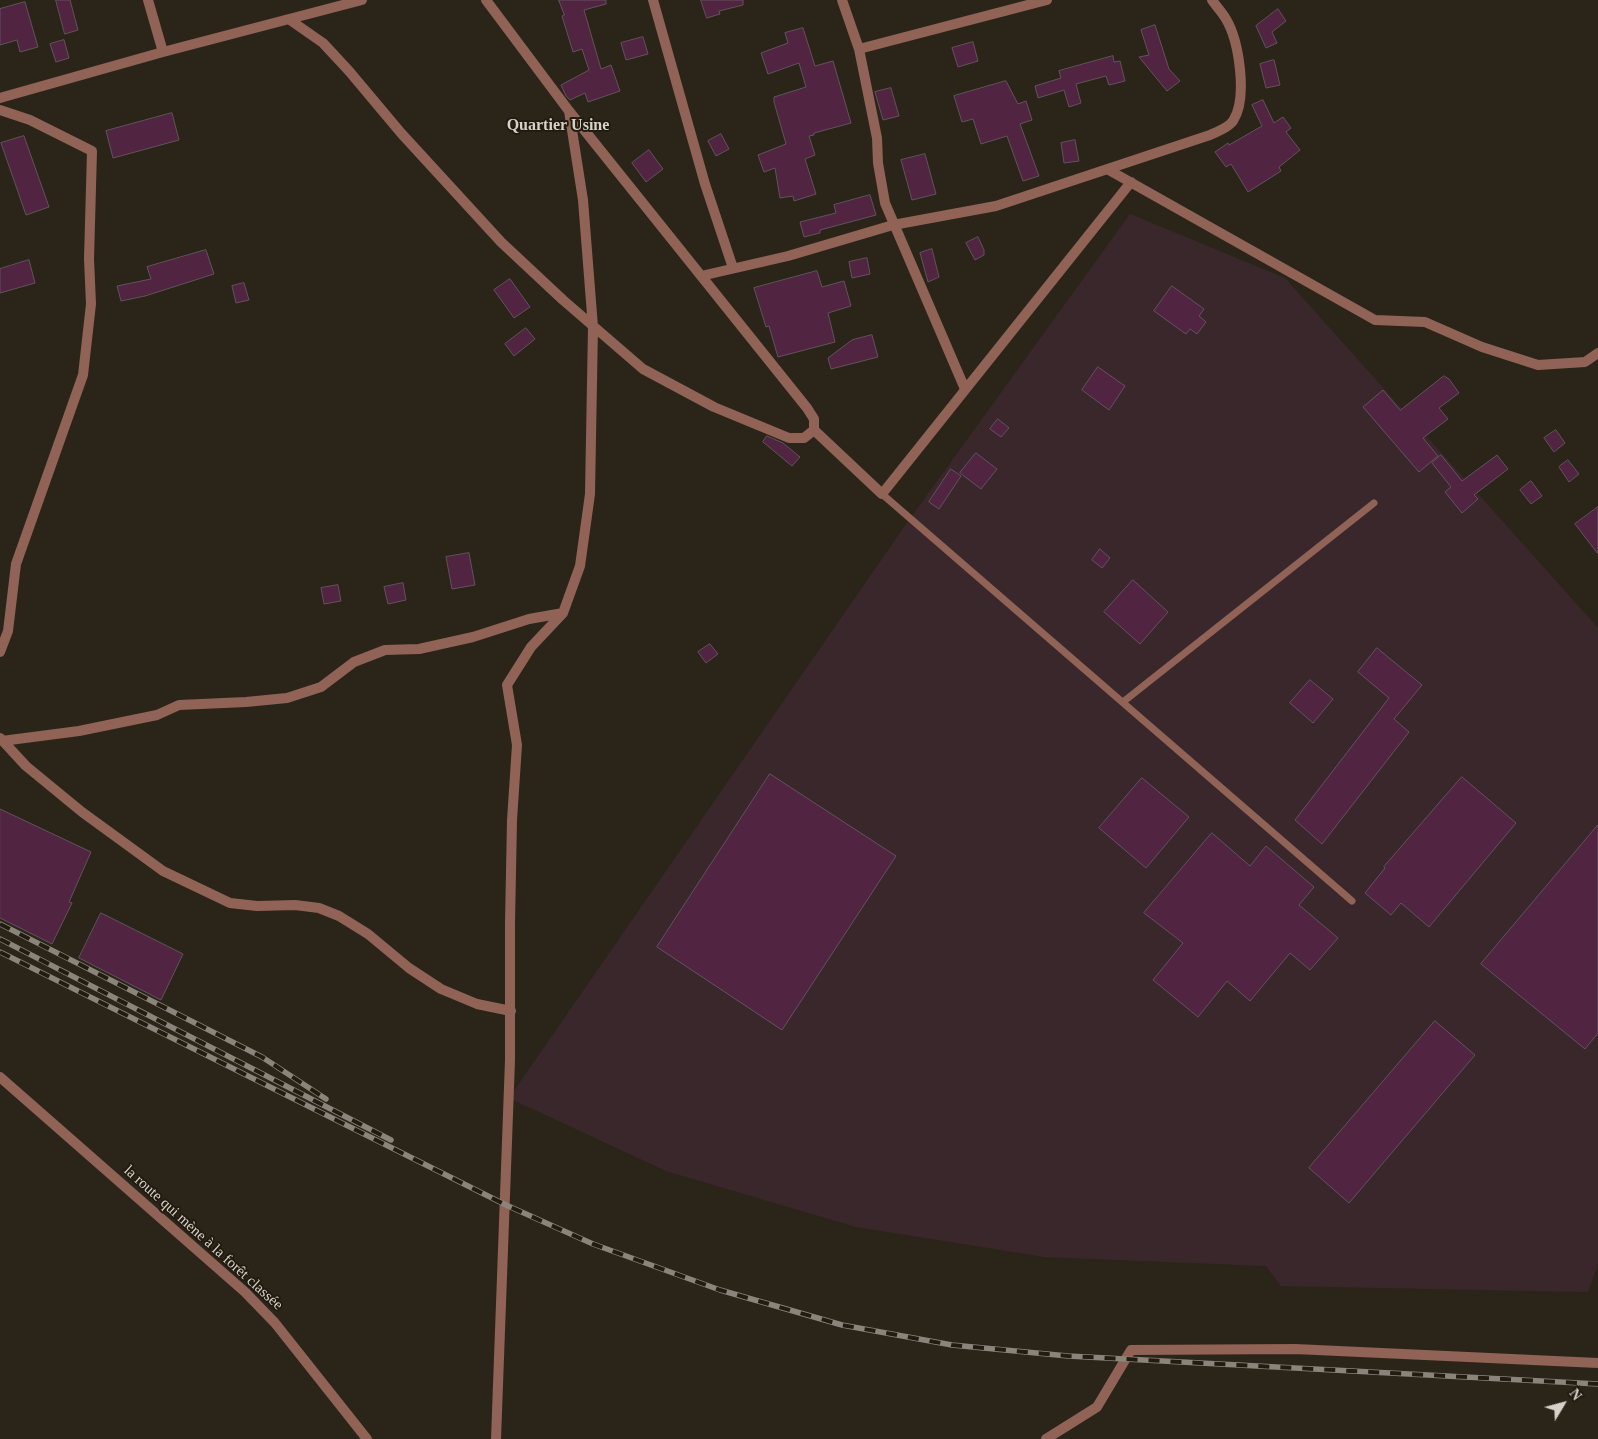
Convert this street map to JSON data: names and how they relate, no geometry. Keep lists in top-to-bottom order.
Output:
{
  "streets": {
    "street": ["la route qui mène à la forêt classée"]
  },
  "districts": ["Quartier Usine"],
  "north": "top right"
}
